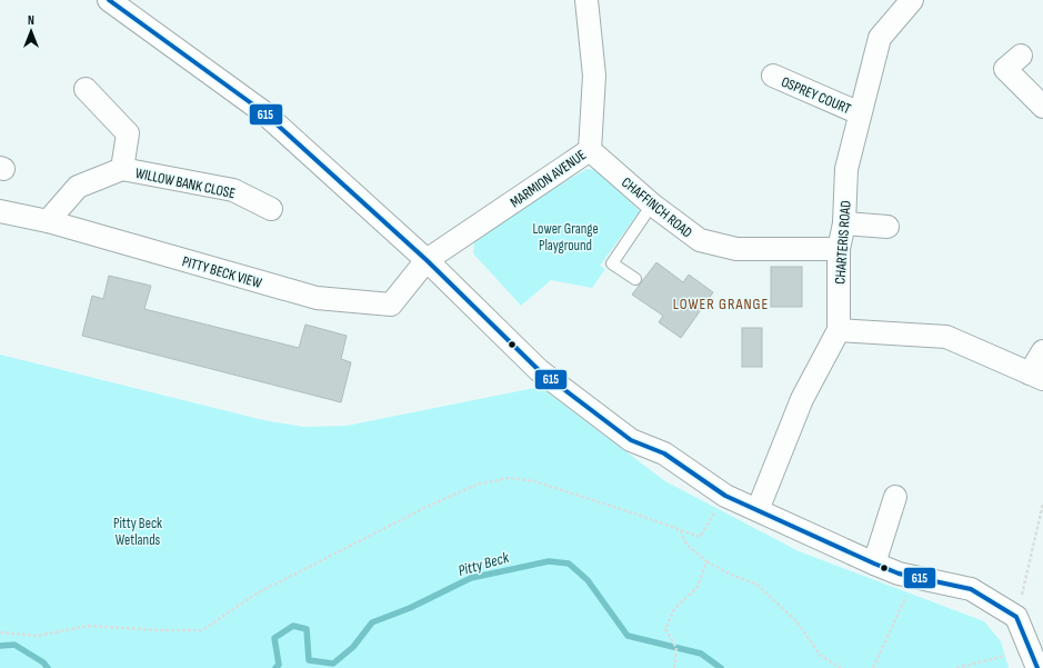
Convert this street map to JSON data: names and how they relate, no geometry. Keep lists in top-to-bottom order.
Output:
{
  "streets": {
    "street": [
      "OSPREY COURT",
      "MARMION AVENUE",
      "WILLOW BANK CLOSE",
      "CHAFFINCH ROAD",
      "CHARTERIS ROAD",
      "PITTY BECK VIEW"
    ]
  },
  "crossings": [
    ["OSPREY COURT", "CHARTERIS ROAD"],
    ["MARMION AVENUE", "CHAFFINCH ROAD"],
    ["MARMION AVENUE", "PITTY BECK VIEW"],
    ["WILLOW BANK CLOSE", "PITTY BECK VIEW"],
    ["CHAFFINCH ROAD", "CHARTERIS ROAD"]
  ],
  "districts": ["LOWER GRANGE"],
  "water": ["Pitty Beck"],
  "parks": ["Lower Grange Playground", "Pitty Beck Wetlands"],
  "lines": ["transit line 615"],
  "north": "top"
}
